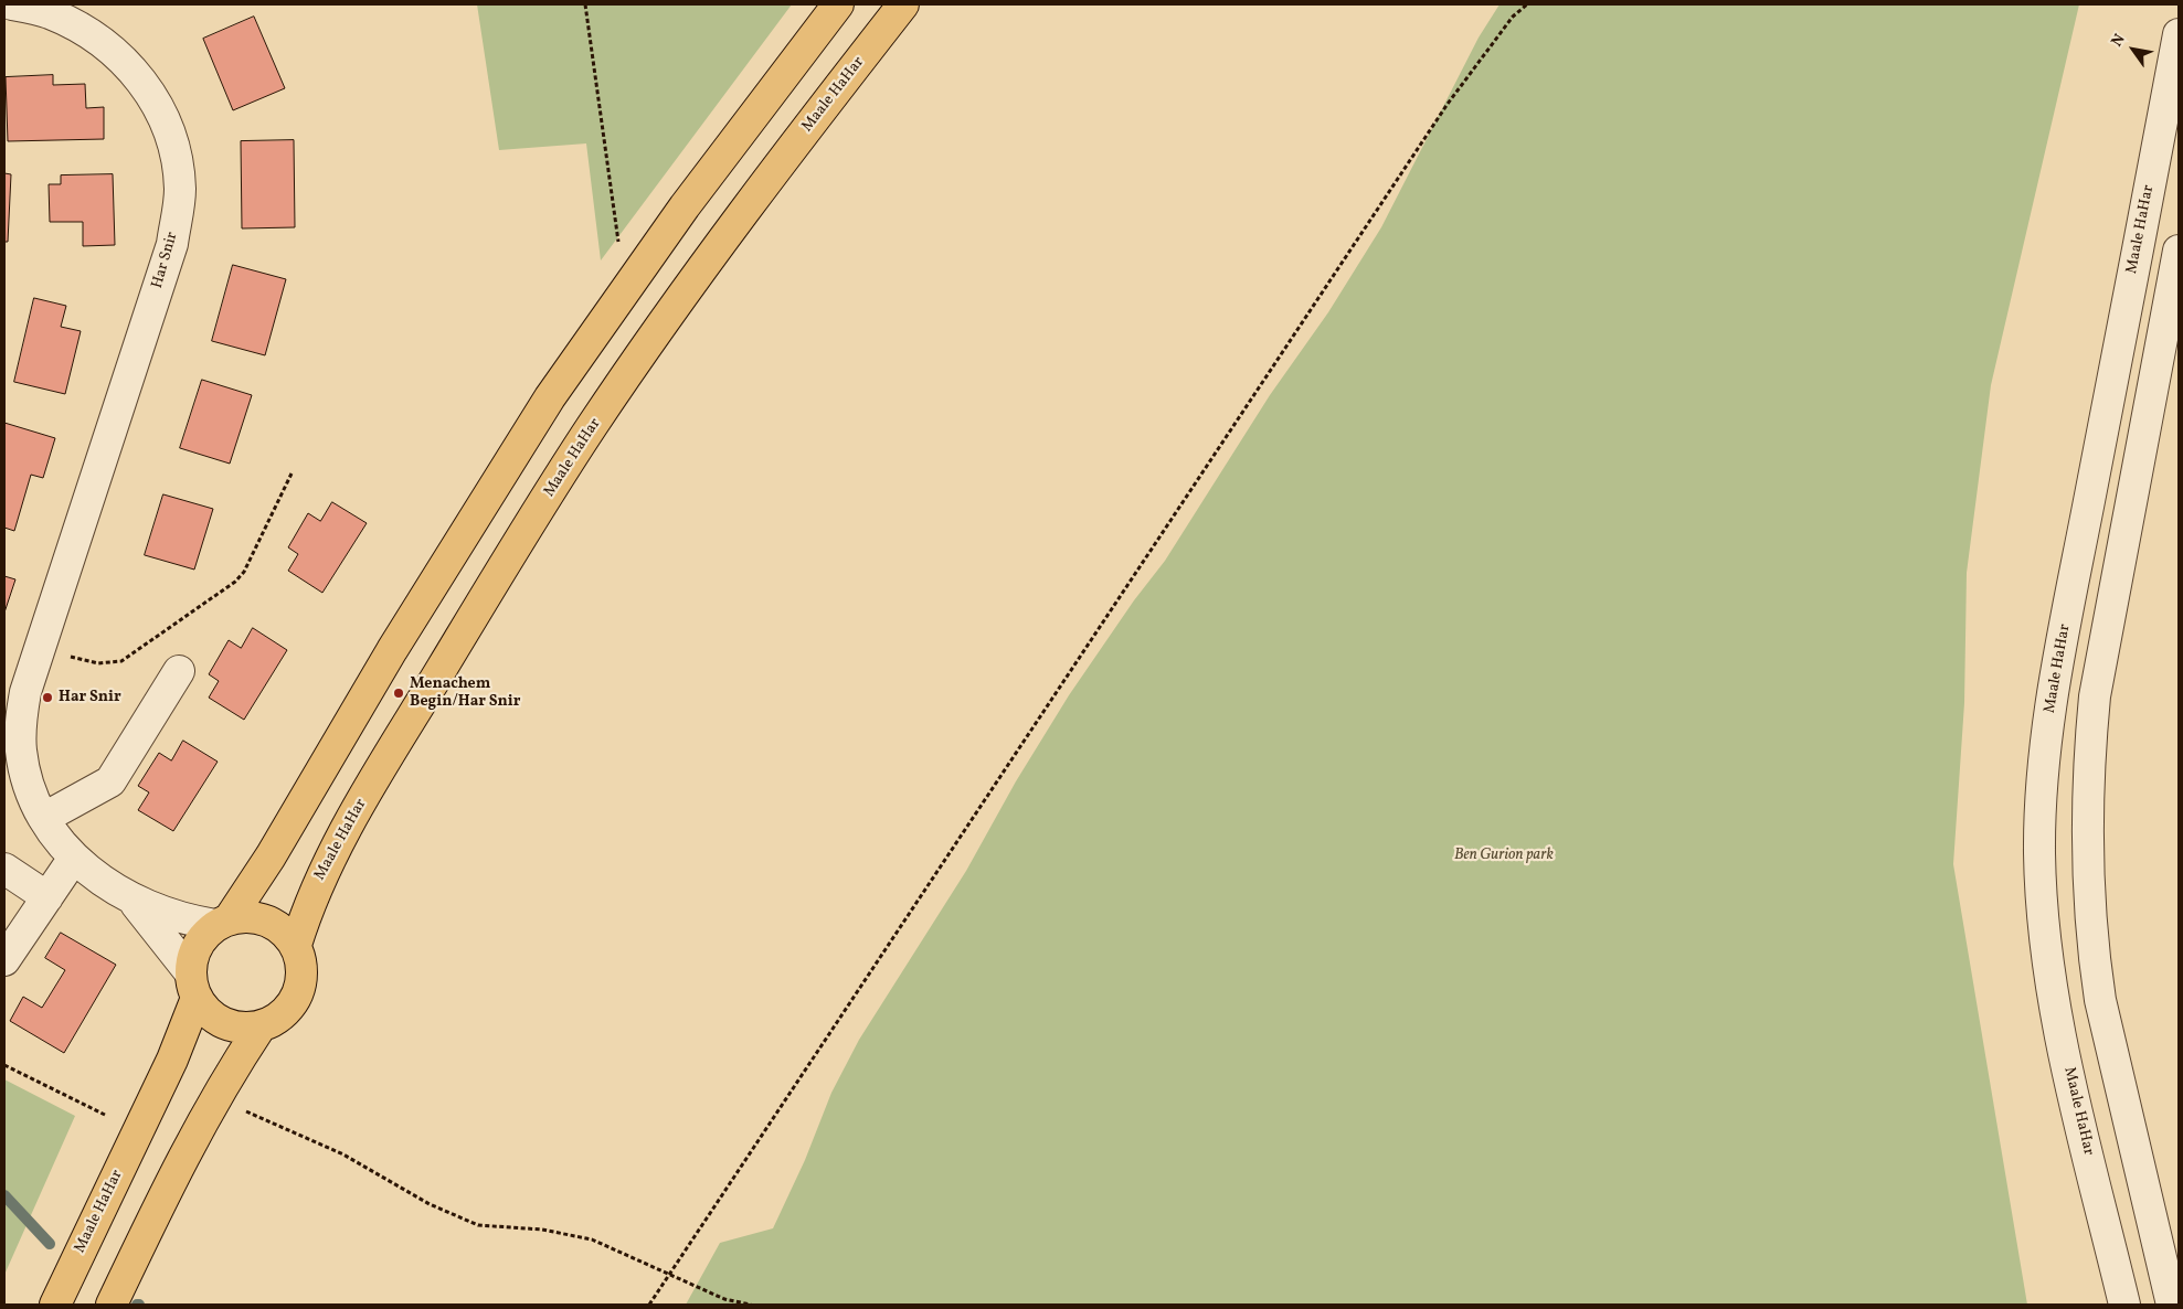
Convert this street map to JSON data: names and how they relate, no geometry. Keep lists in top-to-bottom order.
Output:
{
  "streets": {
    "main road": ["Maale HaHar"],
    "street": ["Har Snir"]
  },
  "crossings": [
    ["Maale HaHar", "Har Snir"]
  ],
  "parks": ["Ben Gurion park"],
  "places": ["Menachem Begin/Har Snir", "Har Snir"],
  "north": "top left"
}
